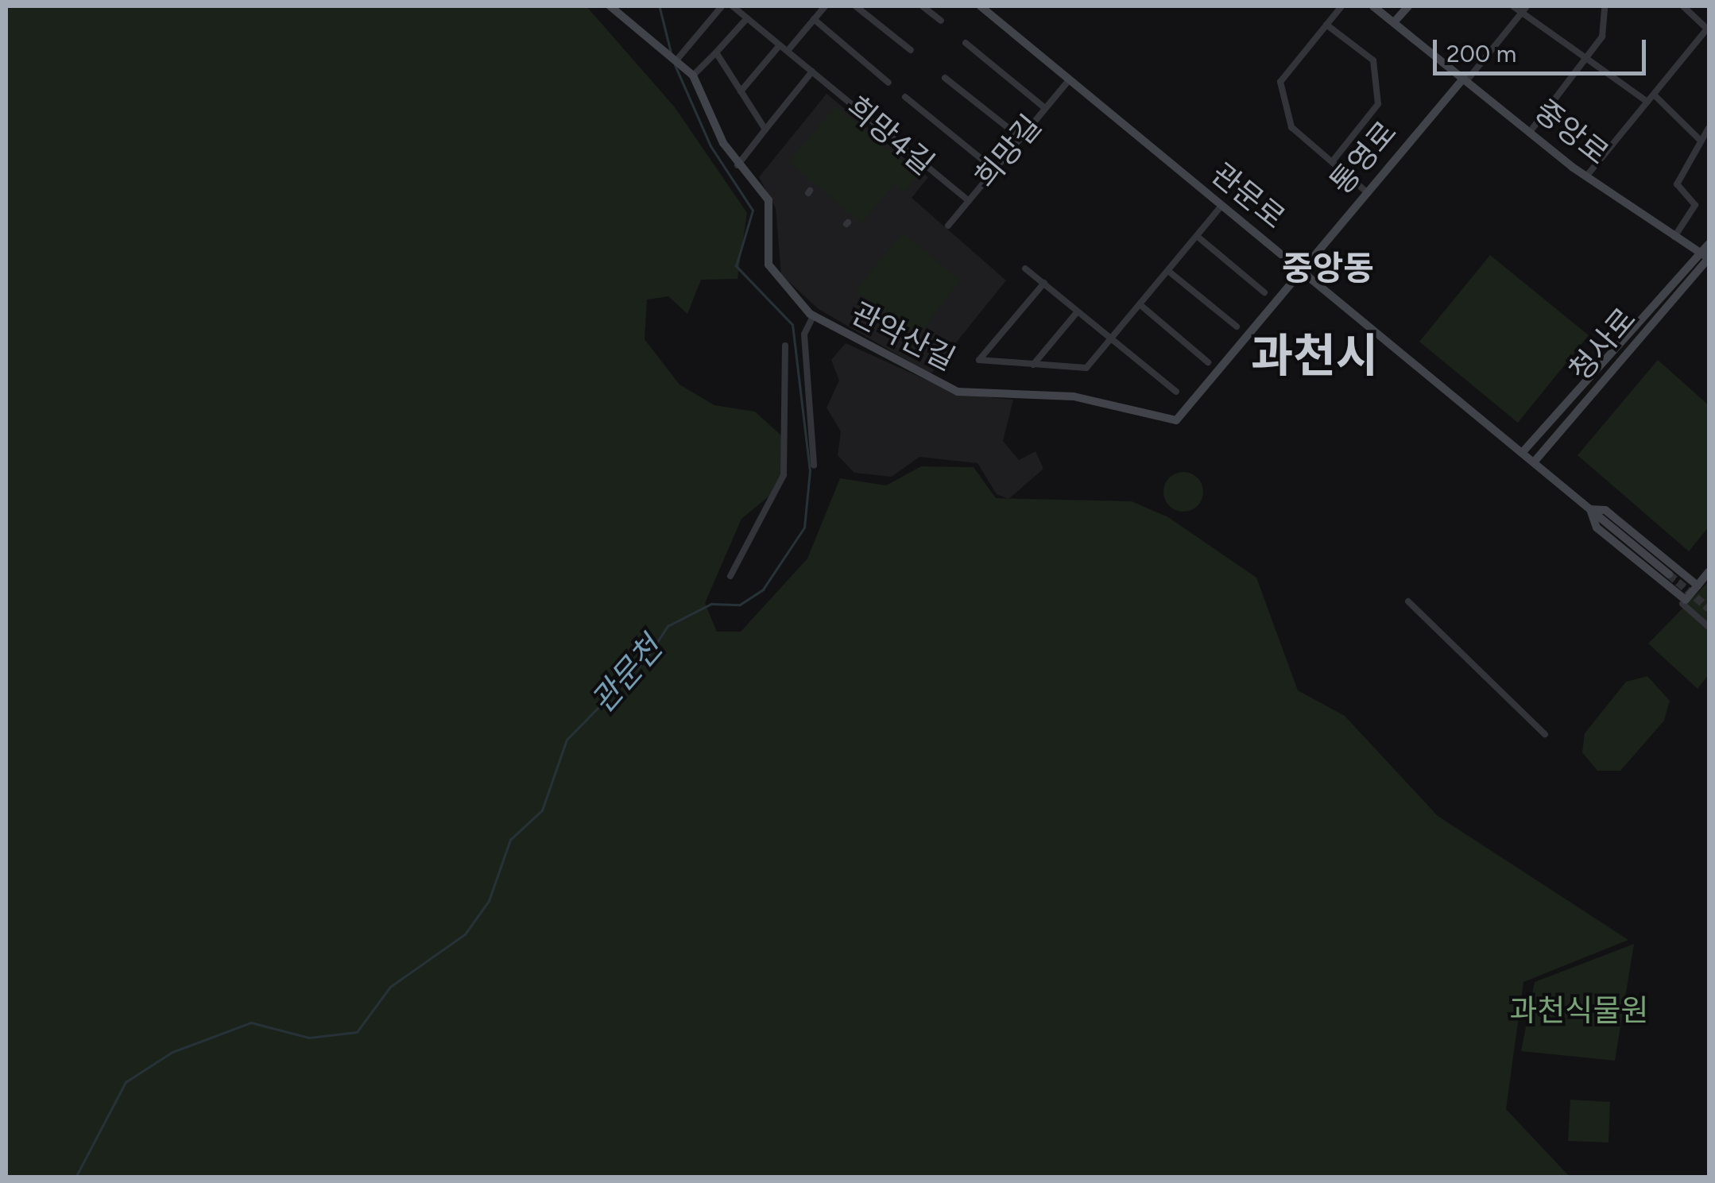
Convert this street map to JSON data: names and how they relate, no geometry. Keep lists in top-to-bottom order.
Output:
{
  "streets": {
    "street": [
      "중앙로",
      "희망4길",
      "희망길",
      "통영로",
      "관문로",
      "관악산길",
      "청사로"
    ]
  },
  "crossings": [
    ["중앙로", "통영로"],
    ["중앙로", "청사로"],
    ["희망4길", "희망길"],
    ["희망길", "관문로"],
    ["통영로", "관문로"],
    ["통영로", "관악산길"],
    ["관문로", "관악산길"],
    ["관문로", "청사로"]
  ],
  "districts": ["중앙동", "과천시"],
  "water": ["관문천"],
  "parks": ["과천식물원"],
  "scale_bar": "200 m"
}
